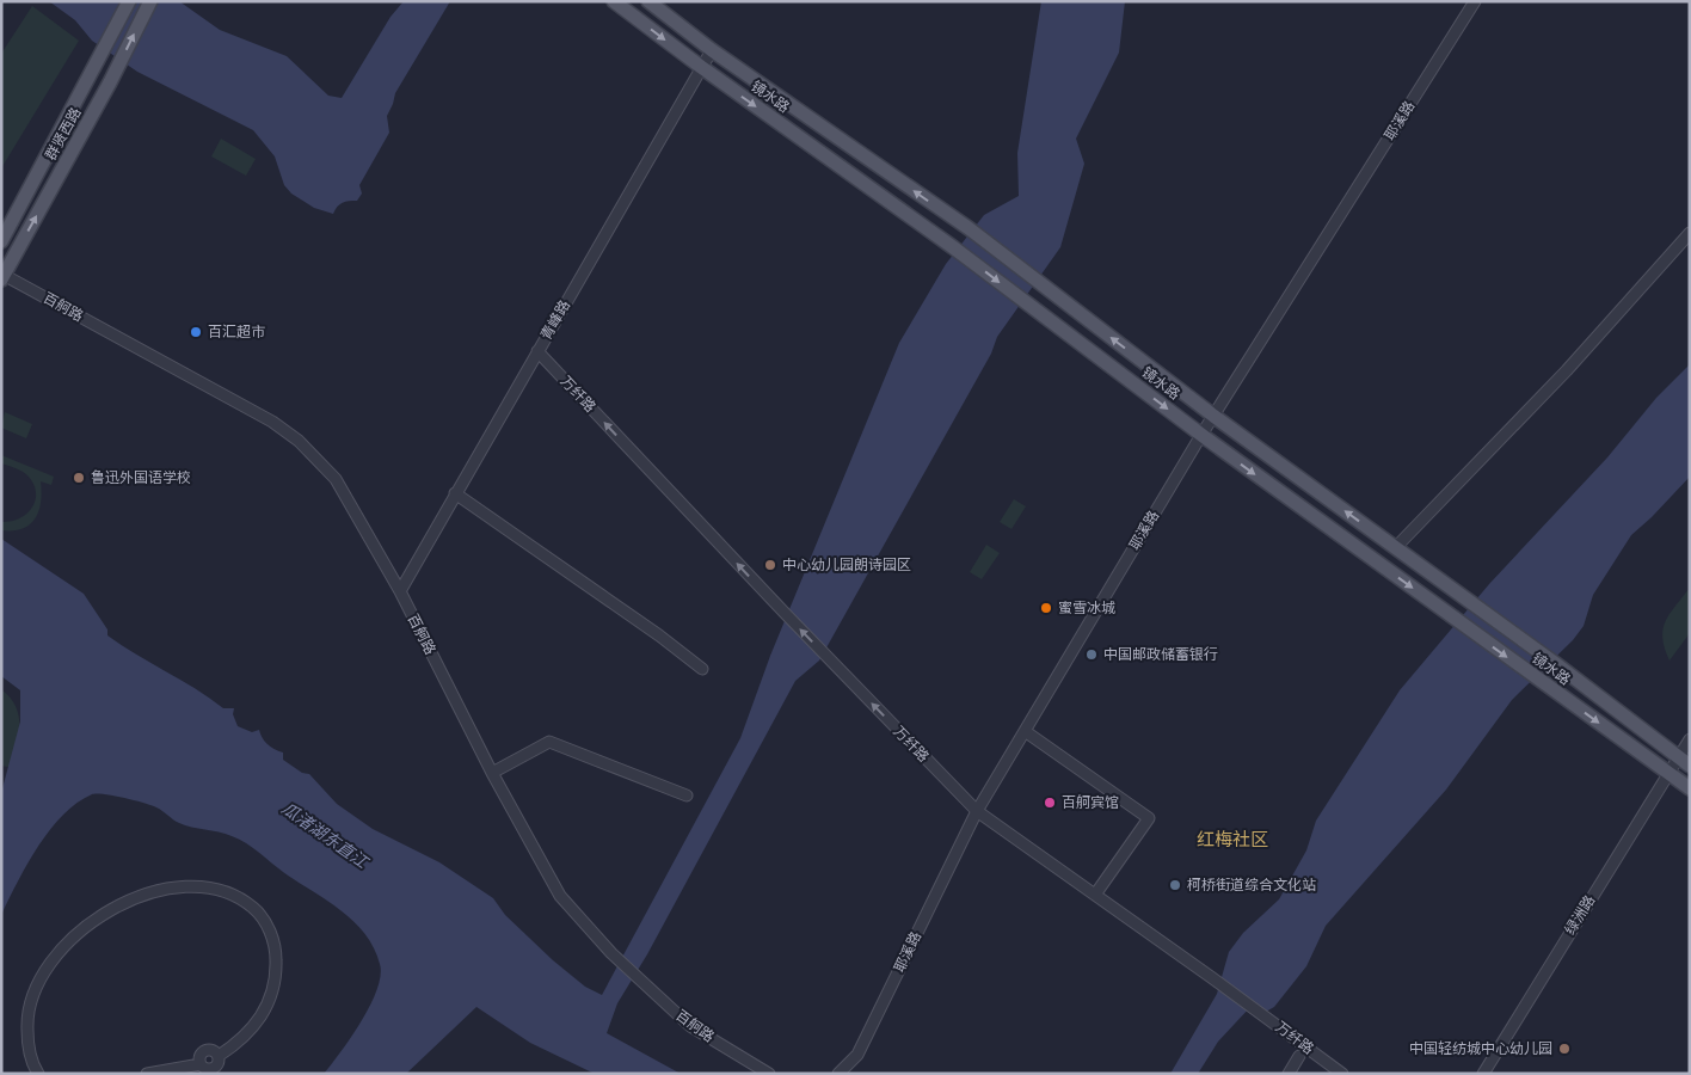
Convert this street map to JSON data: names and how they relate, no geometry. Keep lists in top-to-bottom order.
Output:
{
  "streets": {
    "main road": ["镜水路", "群贤西路"],
    "street": [
      "耶溪路",
      "百舸路",
      "青峰路",
      "万纤路",
      "绿洲路"
    ]
  },
  "crossings": [
    ["镜水路", "耶溪路"],
    ["镜水路", "青峰路"],
    ["镜水路", "绿洲路"],
    ["耶溪路", "万纤路"],
    ["群贤西路", "百舸路"],
    ["百舸路", "青峰路"],
    ["青峰路", "万纤路"]
  ],
  "one_way": ["万纤路"],
  "districts": ["红梅社区"],
  "water": ["瓜渚湖东直江"],
  "places": [
    "百汇超市",
    "鲁迅外国语学校",
    "中心幼儿园朗诗园区",
    "蜜雪冰城",
    "中国邮政储蓄银行",
    "百舸宾馆",
    "柯桥街道综合文化站",
    "中国轻纺城中心幼儿园"
  ]
}
